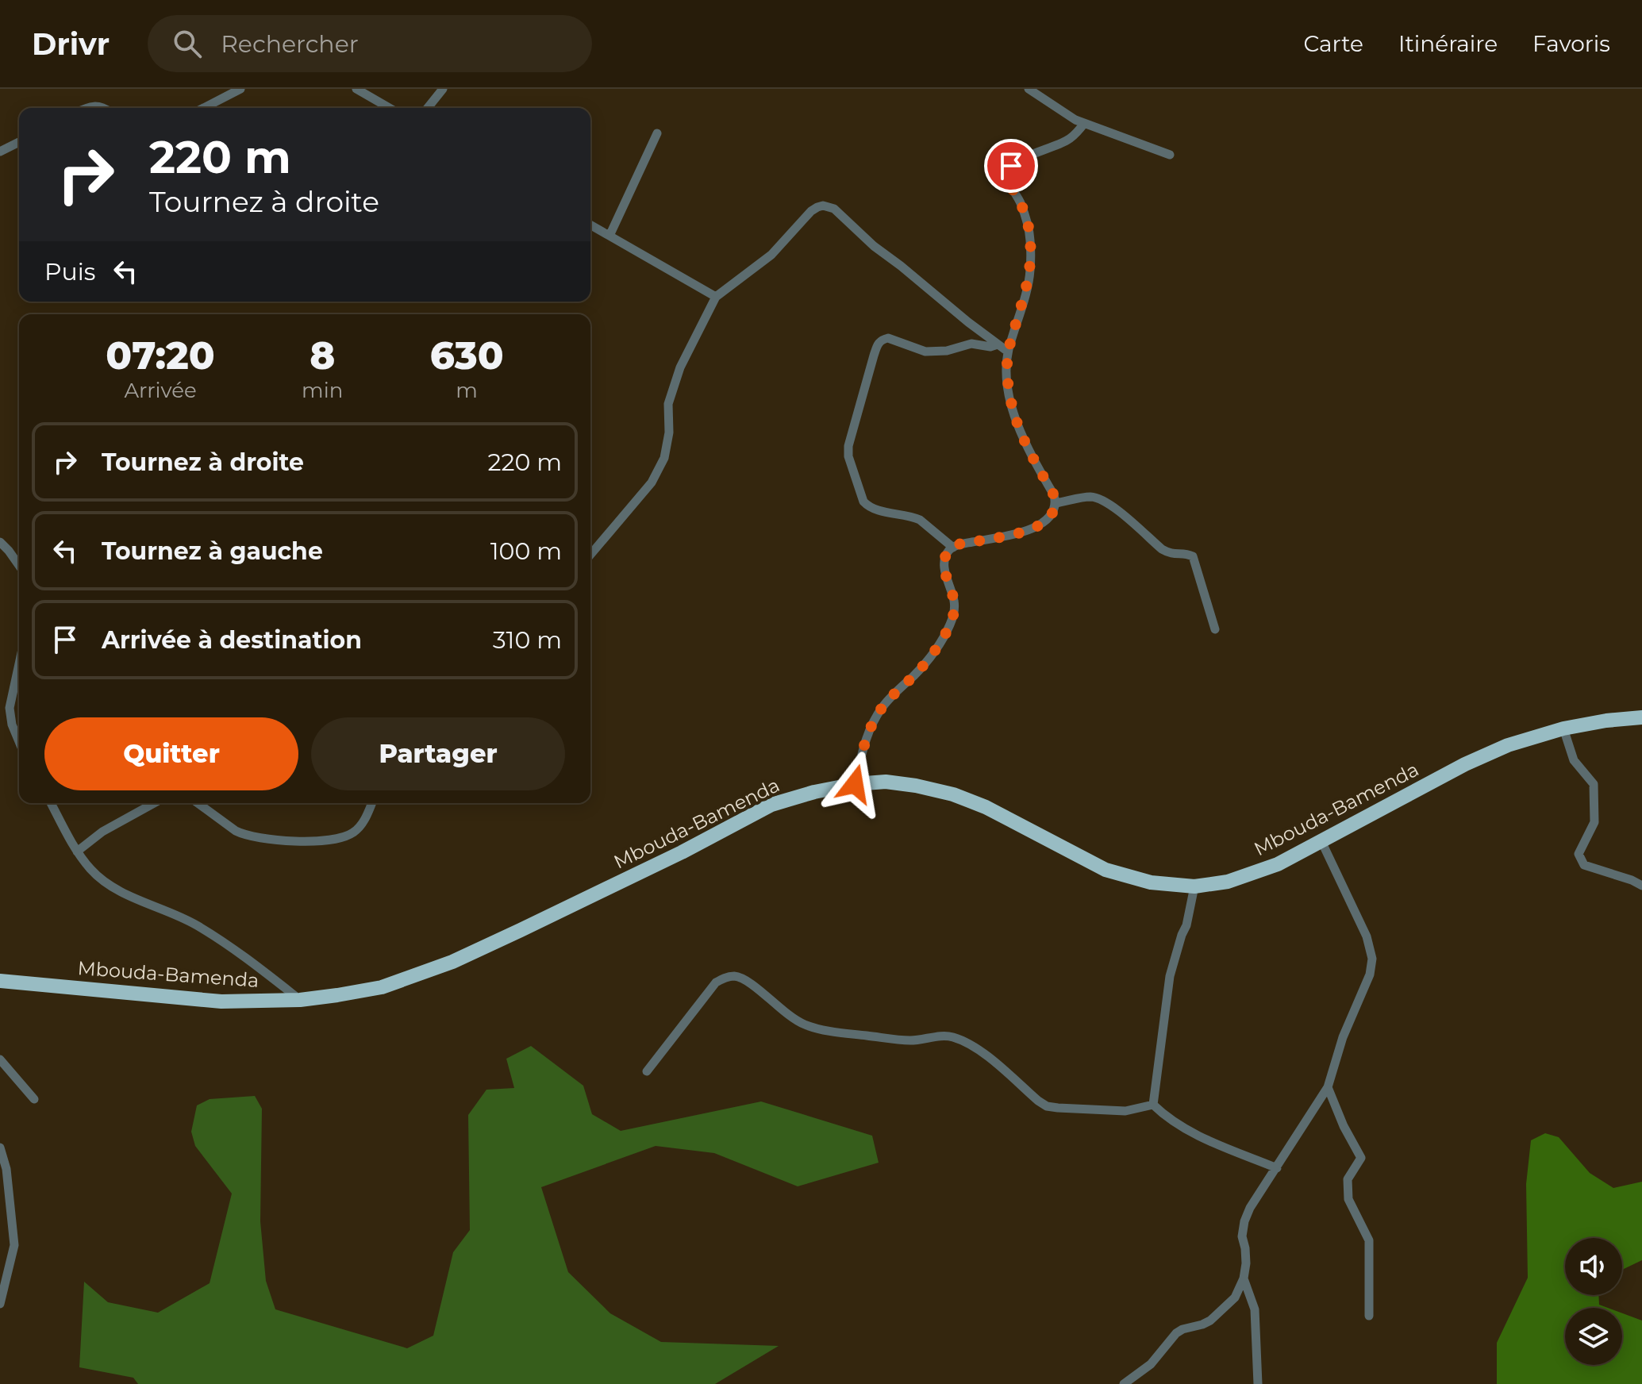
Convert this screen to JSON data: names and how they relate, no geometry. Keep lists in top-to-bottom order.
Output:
{
  "streets": {
    "highway": ["Mbouda-Bamenda"]
  },
  "page": {
    "header": "Drivr",
    "search": "Rechercher",
    "nav": ["Carte", "Itinéraire", "Favoris"],
    "turn": ["220 m", "Tournez à droite"],
    "then": "Puis",
    "eta": [
      "07:20",
      "Arrivée",
      "8",
      "min",
      "630",
      "m"
    ],
    "list": [
      {
        "name": "Tournez à droite",
        "value": "220 m"
      },
      {
        "name": "Tournez à gauche",
        "value": "100 m"
      },
      {
        "name": "Arrivée à destination",
        "value": "310 m"
      }
    ],
    "buttons": ["Quitter", "Partager"]
  }
}
